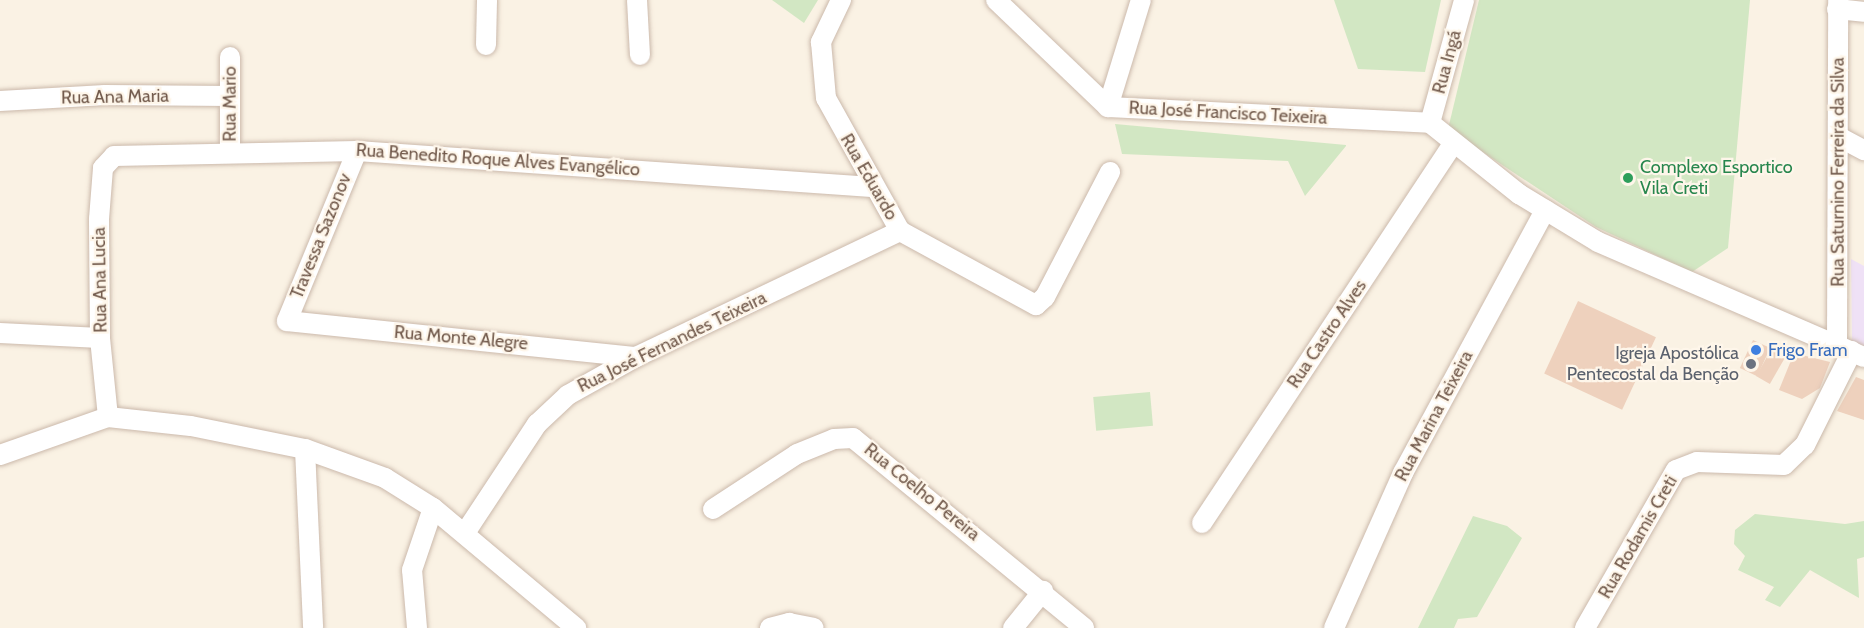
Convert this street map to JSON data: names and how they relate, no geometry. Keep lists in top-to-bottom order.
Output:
{
  "streets": {
    "street": [
      "Rua Ingá",
      "Rua Ana Maria",
      "Rua Mario",
      "Rua José Francisco Teixeira",
      "Rua Benedito Roque Alves Evangélico",
      "Rua Saturnino Ferreira da Silva",
      "Rua Eduardo",
      "Travessa Sazonov",
      "Rua Ana Lucia",
      "Rua Castro Alves",
      "Rua Monte Alegre",
      "Rua José Fernandes Teixeira",
      "Rua Marina Teixeira",
      "Rua Coelho Pereira",
      "Rua Rodamis Creti"
    ]
  },
  "crossings": [
    ["Rua Ingá", "Rua José Francisco Teixeira"],
    ["Rua Ana Maria", "Rua Mario"],
    ["Rua Mario", "Rua Benedito Roque Alves Evangélico"],
    ["Rua Benedito Roque Alves Evangélico", "Rua Eduardo"],
    ["Rua Benedito Roque Alves Evangélico", "Travessa Sazonov"],
    ["Rua Benedito Roque Alves Evangélico", "Rua Ana Lucia"],
    ["Rua Saturnino Ferreira da Silva", "Rua Rodamis Creti"],
    ["Rua Eduardo", "Rua José Fernandes Teixeira"],
    ["Travessa Sazonov", "Rua Monte Alegre"],
    ["Rua Monte Alegre", "Rua José Fernandes Teixeira"]
  ],
  "places": ["Complexo Esportico Vila Creti", "Frigo Fram", "Igreja Apostólica Pentecostal da Benção"]
}
